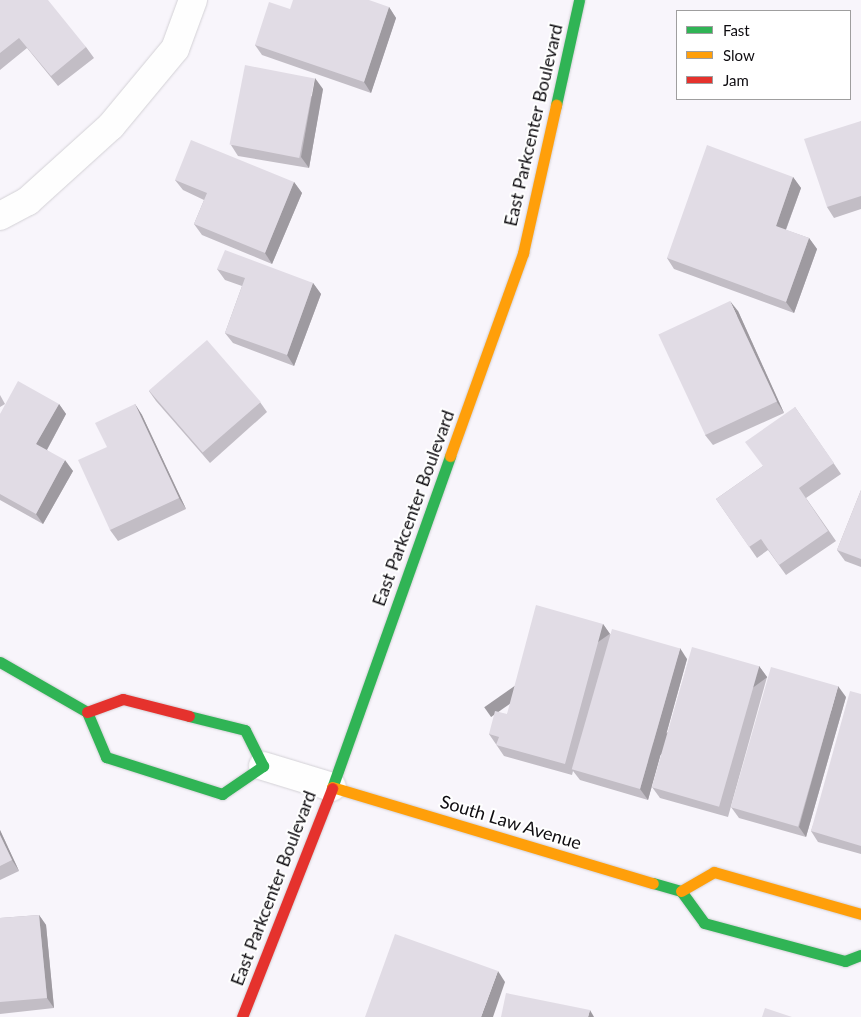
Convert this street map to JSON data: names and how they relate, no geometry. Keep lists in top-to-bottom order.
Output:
{
  "streets": {
    "street": ["East Parkcenter Boulevard", "South Law Avenue"]
  },
  "crossings": [
    ["East Parkcenter Boulevard", "South Law Avenue"]
  ],
  "legend": ["Fast", "Slow", "Jam"]
}
